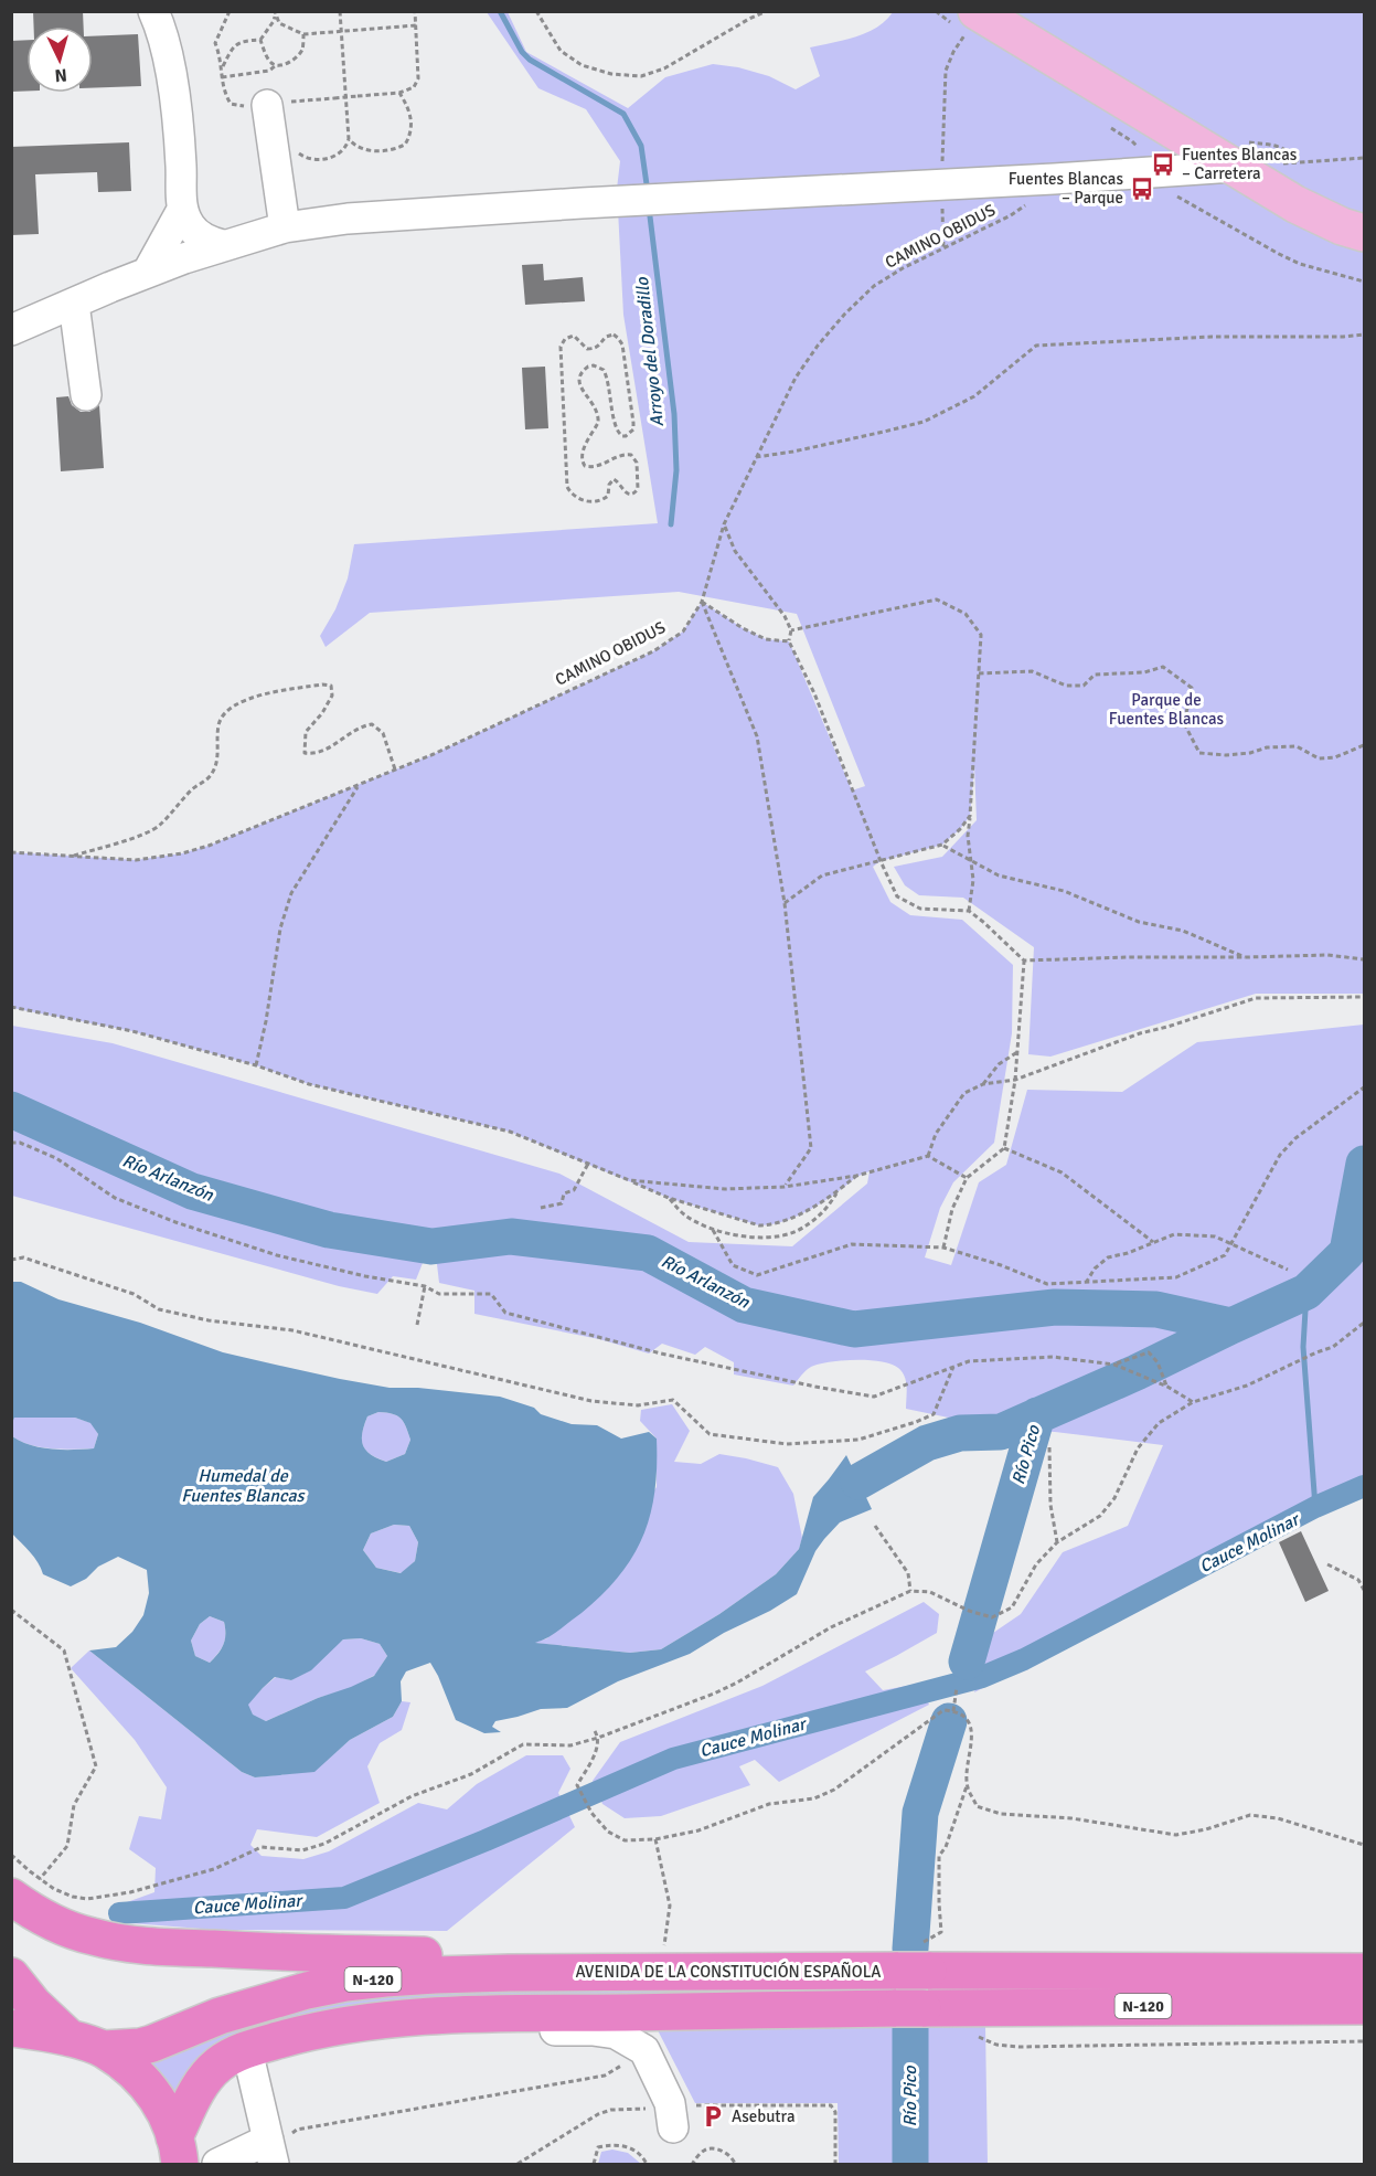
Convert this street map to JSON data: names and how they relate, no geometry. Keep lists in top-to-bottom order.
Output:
{
  "streets": {
    "highway": ["AVENIDA DE LA CONSTITUCIÓN ESPAÑOLA", "N-120"],
    "path": ["CAMINO OBIDUS"]
  },
  "crossings": [
    ["AVENIDA DE LA CONSTITUCIÓN ESPAÑOLA", "N-120"]
  ],
  "water": [
    "Arroyo del Doradillo",
    "Río Arlanzón",
    "Río Pico",
    "Humedal de Fuentes Blancas",
    "Cauce Molinar"
  ],
  "parks": ["Parque de Fuentes Blancas"],
  "places": {
    "bus stop": ["Fuentes Blancas – Carretera", "Fuentes Blancas – Parque"],
    "parking": ["Asebutra"]
  },
  "north": "bottom"
}
